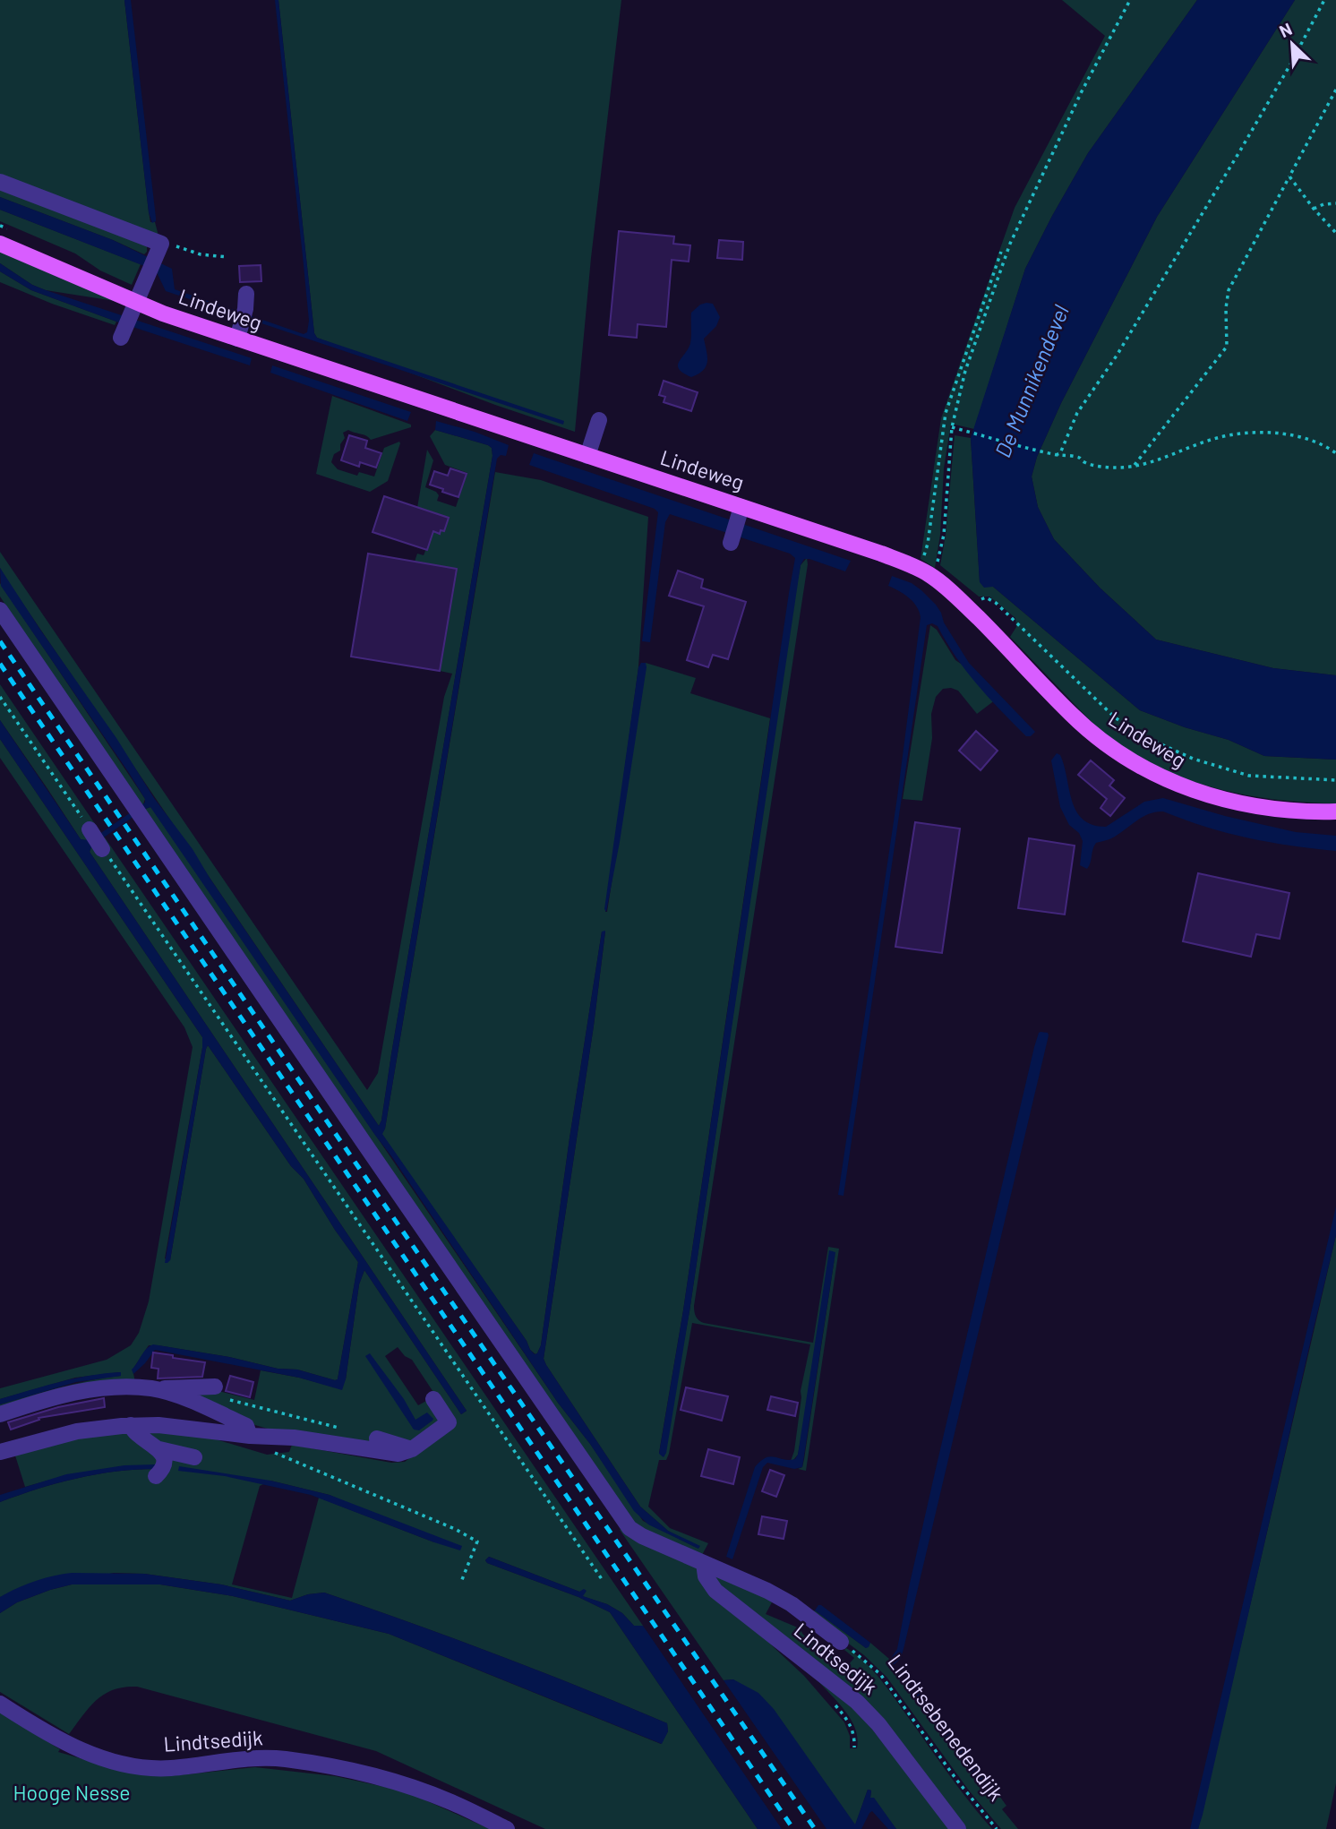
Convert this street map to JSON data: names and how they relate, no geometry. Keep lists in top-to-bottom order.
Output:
{
  "streets": {
    "main road": ["Lindeweg"],
    "street": ["Lindtsedijk"],
    "path": ["Lindtsebenedendijk"]
  },
  "water": ["De Munnikendevel"],
  "parks": ["Hooge Nesse"],
  "north": "top left"
}
